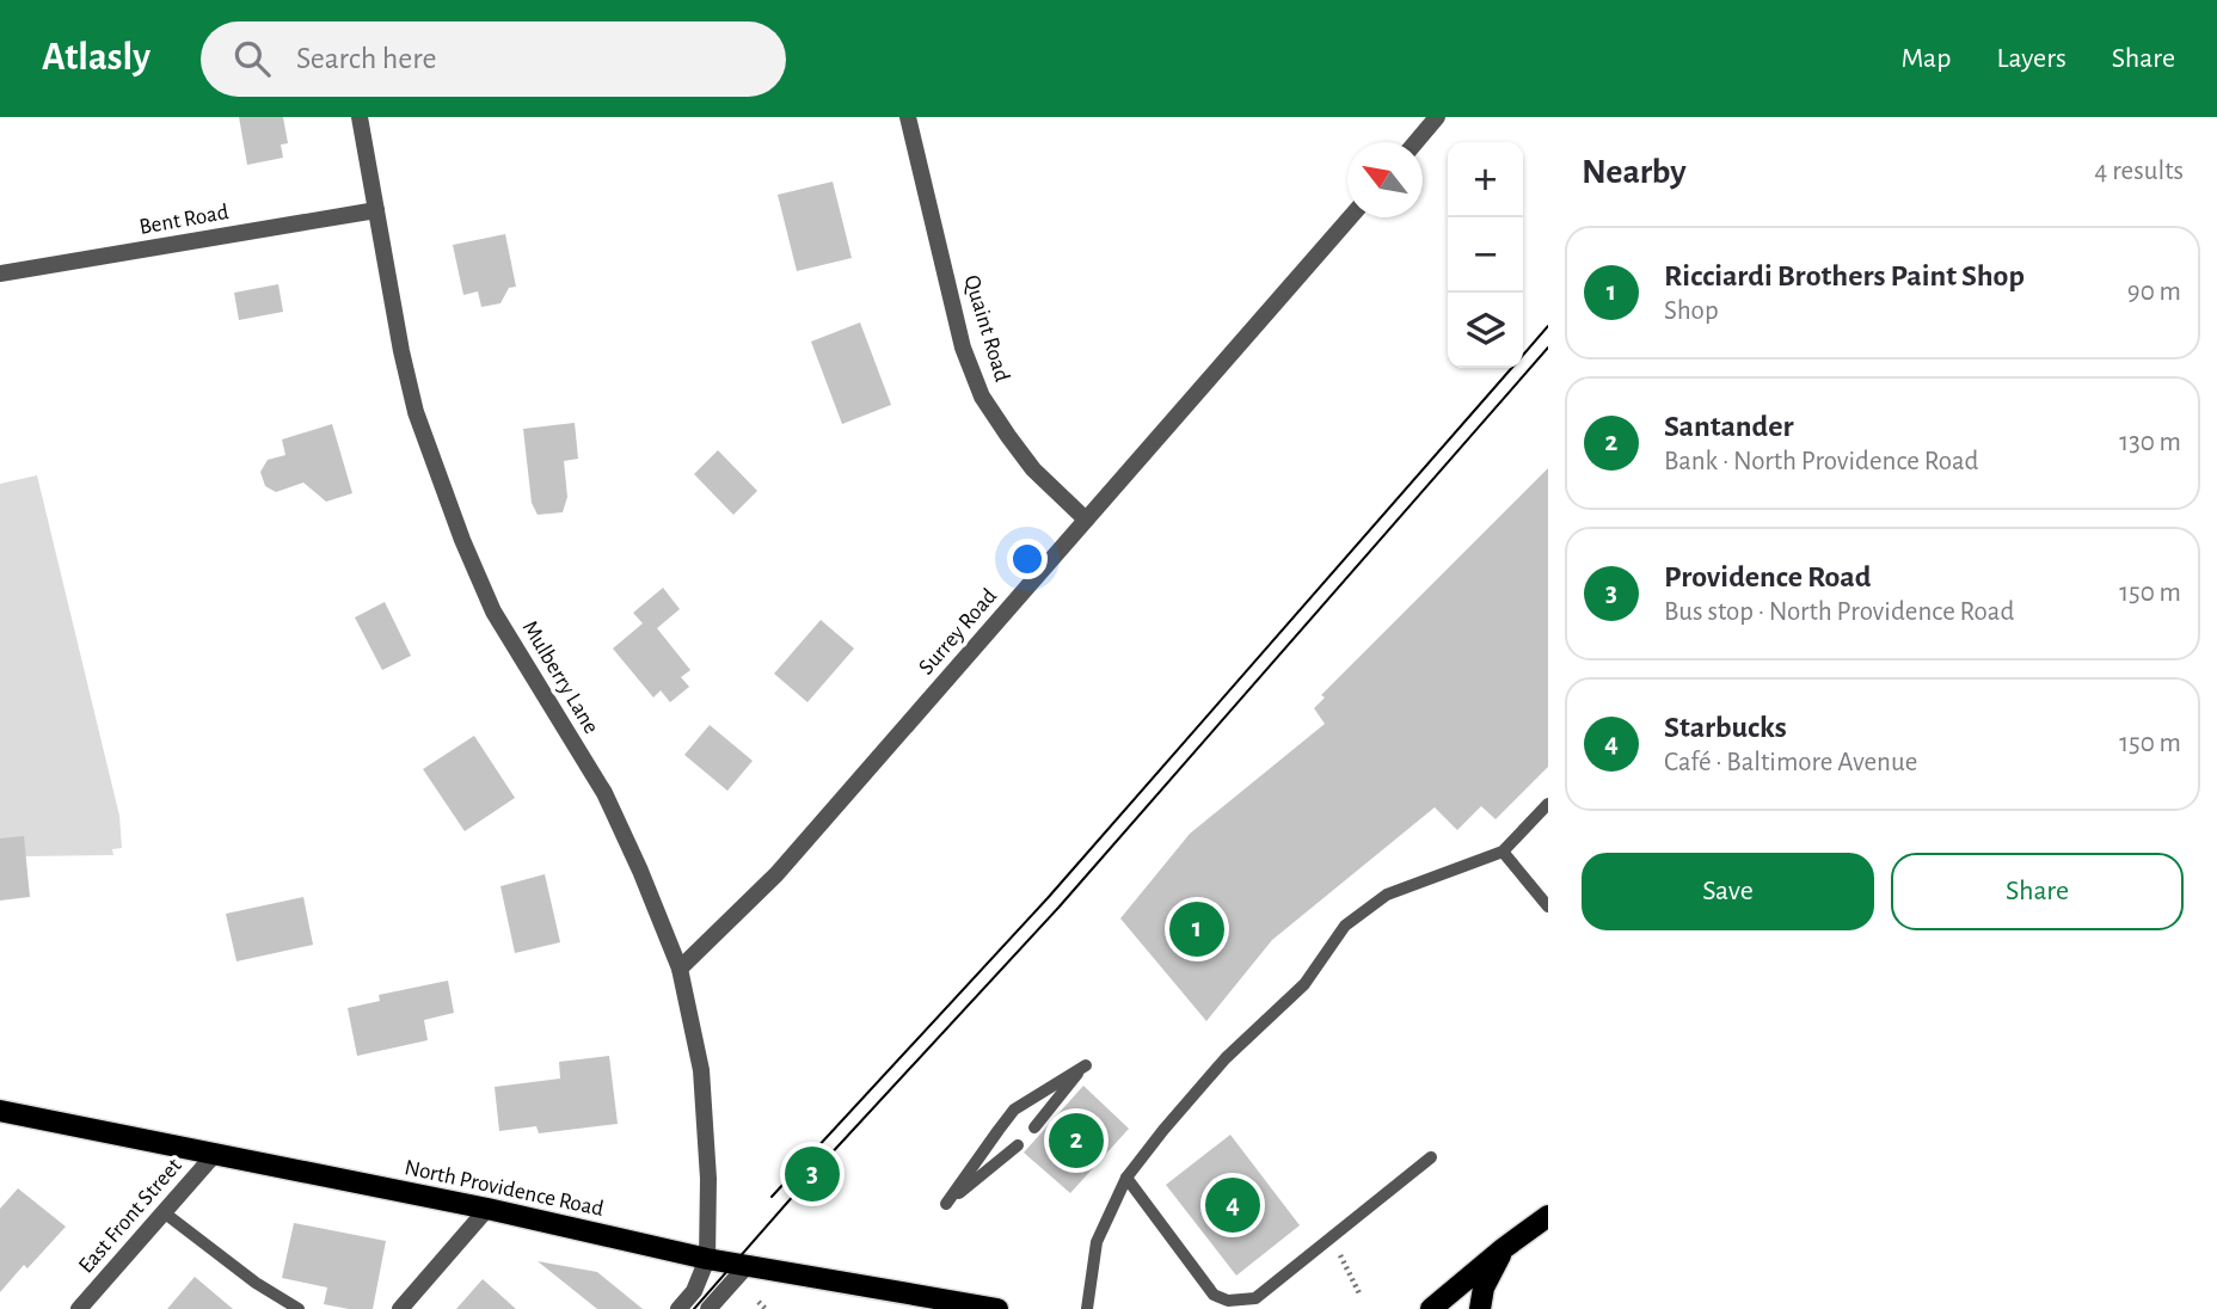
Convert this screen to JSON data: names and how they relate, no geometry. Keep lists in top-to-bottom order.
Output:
{
  "streets": {
    "main road": ["North Providence Road"],
    "street": [
      "Bent Road",
      "Quaint Road",
      "Surrey Road",
      "Mulberry Lane",
      "East Front Street"
    ]
  },
  "crossings": [
    ["Bent Road", "Mulberry Lane"],
    ["Quaint Road", "Surrey Road"],
    ["Surrey Road", "Mulberry Lane"],
    ["Mulberry Lane", "North Providence Road"],
    ["North Providence Road", "East Front Street"]
  ],
  "north": "top left",
  "page": {
    "header": "Atlasly",
    "search": "Search here",
    "nav": ["Map", "Layers", "Share"],
    "heading": ["Nearby", "4 results"],
    "map_buttons": ["+", "−"],
    "list": [
      {
        "mark": "1",
        "name": "Ricciardi Brothers Paint Shop",
        "note": "Shop",
        "value": "90 m"
      },
      {
        "mark": "2",
        "name": "Santander",
        "note": "Bank · North Providence Road",
        "value": "130 m"
      },
      {
        "mark": "3",
        "name": "Providence Road",
        "note": "Bus stop · North Providence Road",
        "value": "150 m"
      },
      {
        "mark": "4",
        "name": "Starbucks",
        "note": "Café · Baltimore Avenue",
        "value": "150 m"
      }
    ],
    "buttons": ["Save", "Share"],
    "pins": [
      "1",
      "2",
      "3",
      "4"
    ]
  }
}
